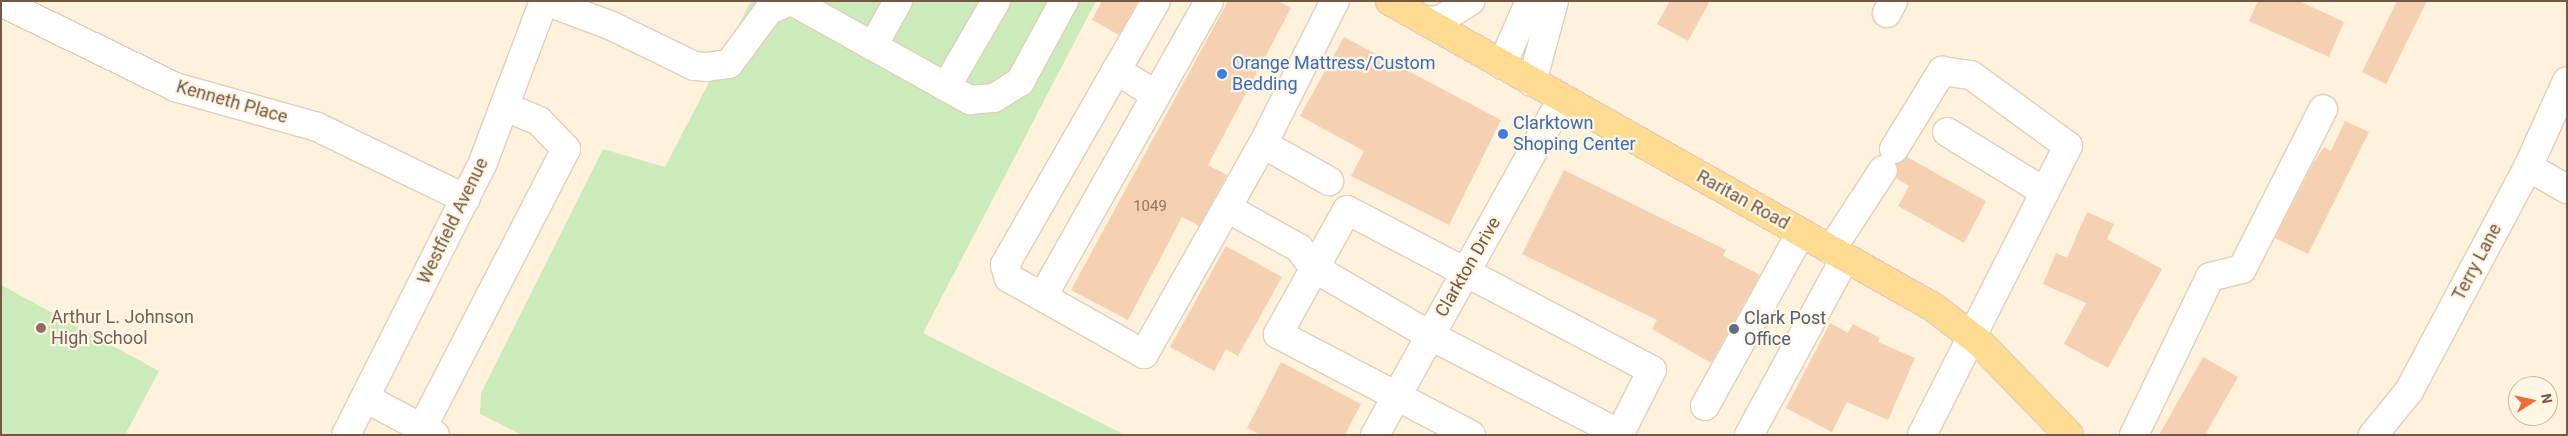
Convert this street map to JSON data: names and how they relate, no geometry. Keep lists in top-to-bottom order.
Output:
{
  "streets": {
    "main road": ["Raritan Road"],
    "street": [
      "Kenneth Place",
      "Westfield Avenue",
      "Terry Lane",
      "Clarkton Drive"
    ]
  },
  "crossings": [
    ["Kenneth Place", "Westfield Avenue"],
    ["Raritan Road", "Clarkton Drive"]
  ],
  "places": [
    "Orange Mattress/Custom Bedding",
    "Clarktown Shoping Center",
    "Arthur L. Johnson High School",
    "Clark Post Office"
  ],
  "house_numbers": ["1049"],
  "north": "right"
}
